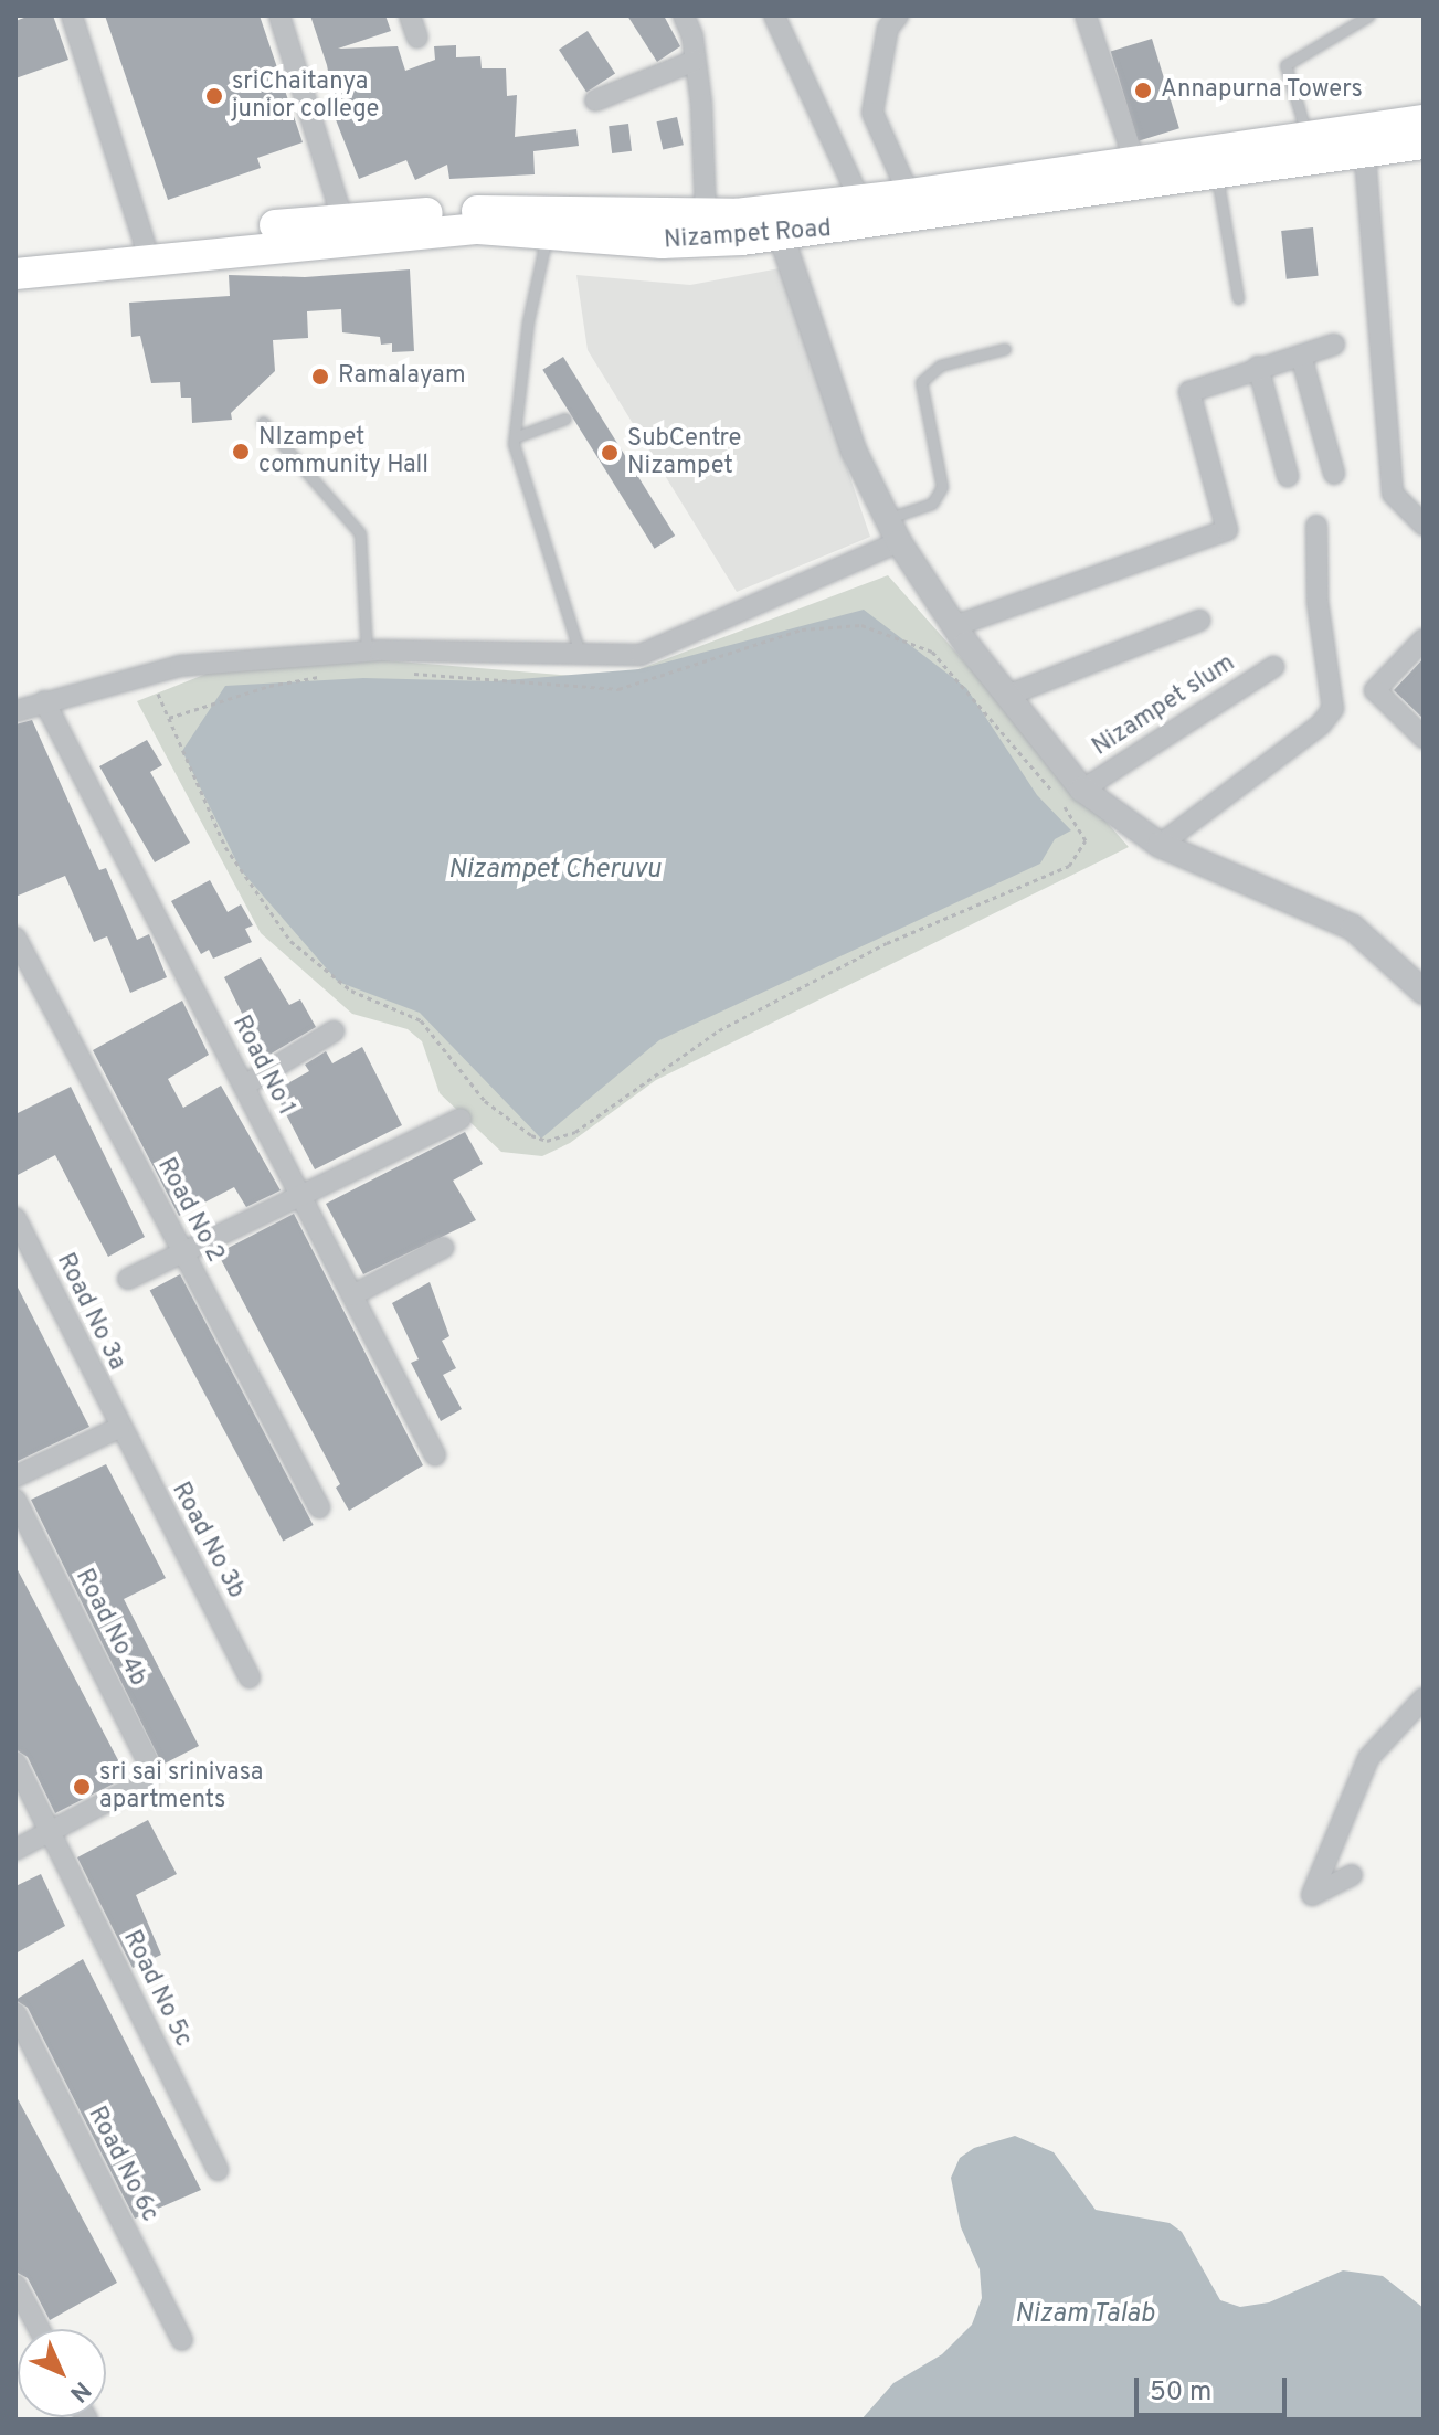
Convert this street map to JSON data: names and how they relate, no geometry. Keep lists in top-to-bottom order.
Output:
{
  "streets": {
    "main road": ["Nizampet Road"],
    "street": [
      "Nizampet slum",
      "Road No 1",
      "Road No 2",
      "Road No 3a",
      "Road No 3b",
      "Road No 4b",
      "Road No 5c",
      "Road No 6c"
    ]
  },
  "crossings": [
    ["Road No 3a", "Road No 3b"],
    ["Road No 4b", "Road No 5c"]
  ],
  "water": ["Nizampet Cheruvu", "Nizam Talab"],
  "places": [
    "Annapurna Towers",
    "sriChaitanya junior college",
    "Ramalayam",
    "NIzampet community Hall",
    "SubCentre Nizampet",
    "sri sai srinivasa apartments"
  ],
  "scale_bar": "50 m",
  "north": "bottom right"
}
